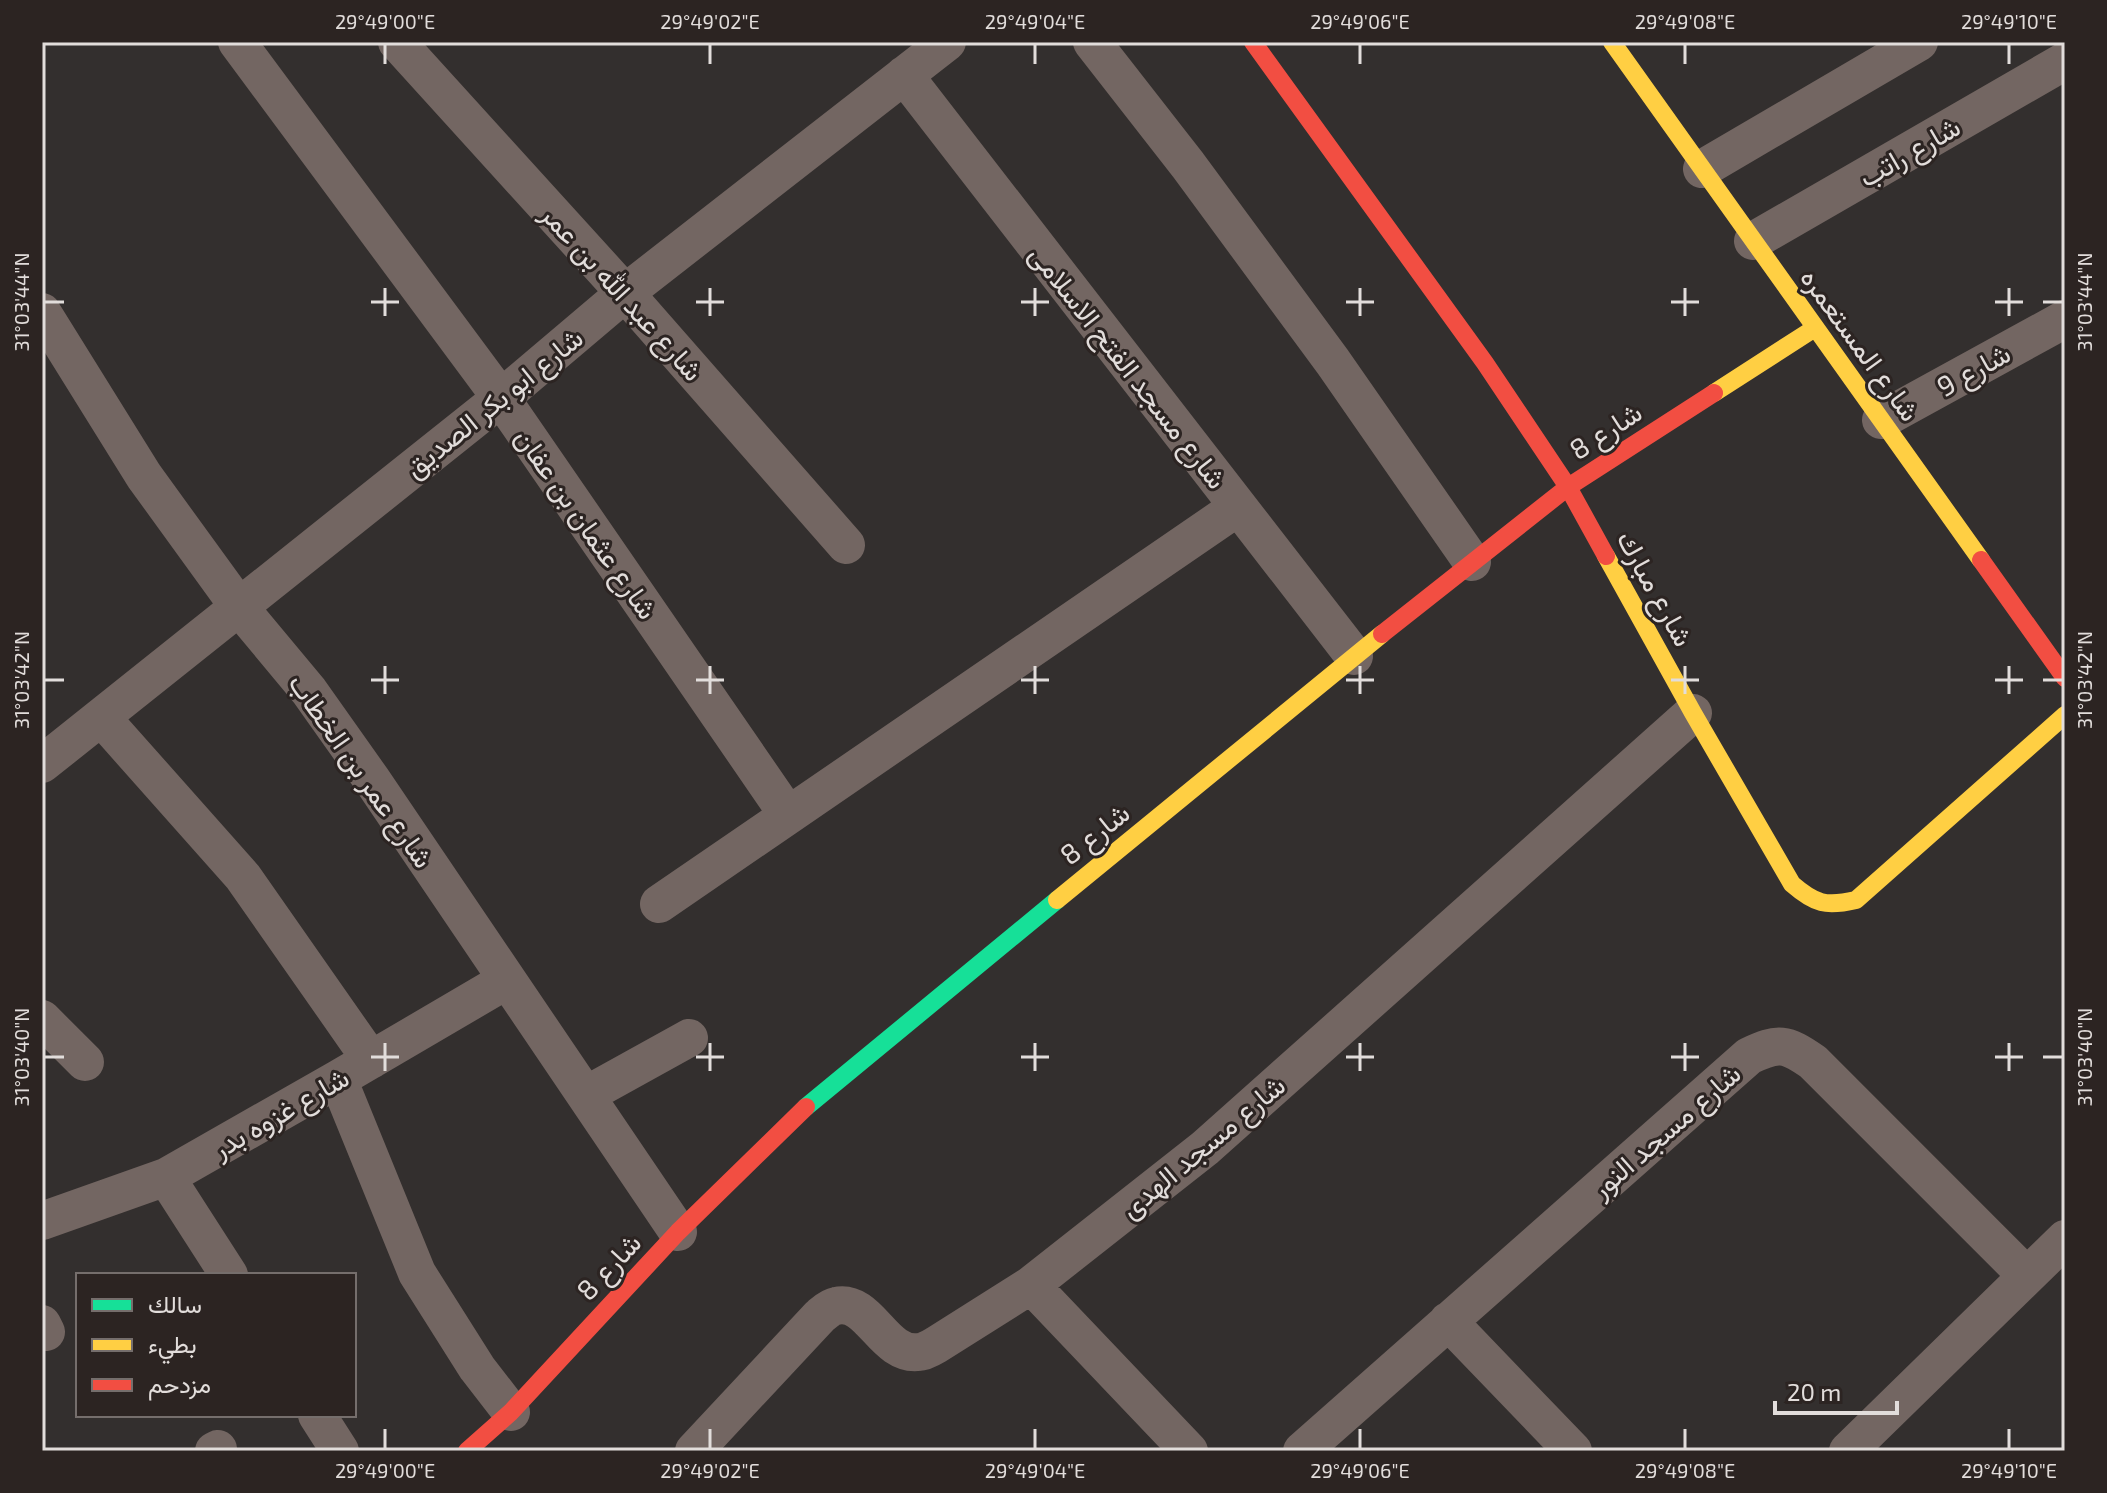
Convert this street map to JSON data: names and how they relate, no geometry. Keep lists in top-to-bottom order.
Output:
{
  "streets": {
    "street": [
      "شارع راتب",
      "شارع عبد الله بن عمر",
      "شارع المستعمره",
      "شارع مسجد الفتح الاسلامى",
      "شارع 9",
      "شارع ابو بكر الصديق",
      "شارع 8",
      "شارع عثمان بن عفان",
      "شارع مبارك",
      "شارع عمر بن الخطاب",
      "شارع غزوه بدر",
      "شارع مسجد النور",
      "شارع مسجد الهدى"
    ]
  },
  "crossings": [
    ["شارع راتب", "شارع المستعمره"],
    ["شارع عبد الله بن عمر", "شارع ابو بكر الصديق"],
    ["شارع المستعمره", "شارع 9"],
    ["شارع المستعمره", "شارع 8"],
    ["شارع مسجد الفتح الاسلامى", "شارع ابو بكر الصديق"],
    ["شارع مسجد الفتح الاسلامى", "شارع 8"],
    ["شارع ابو بكر الصديق", "شارع عثمان بن عفان"],
    ["شارع ابو بكر الصديق", "شارع عمر بن الخطاب"],
    ["شارع 8", "شارع مبارك"],
    ["شارع 8", "شارع عمر بن الخطاب"],
    ["شارع مبارك", "شارع مسجد الهدى"],
    ["شارع عمر بن الخطاب", "شارع غزوه بدر"]
  ],
  "legend": ["سالك", "بطيء", "مزدحم"],
  "scale_bar": "20 m",
  "coordinates": [
    "29°49'00\"E",
    "29°49'02\"E",
    "29°49'04\"E",
    "29°49'06\"E",
    "29°49'08\"E",
    "29°49'10\"E",
    "31°03'44\"N",
    "31°03'42\"N",
    "31°03'40\"N"
  ]
}
